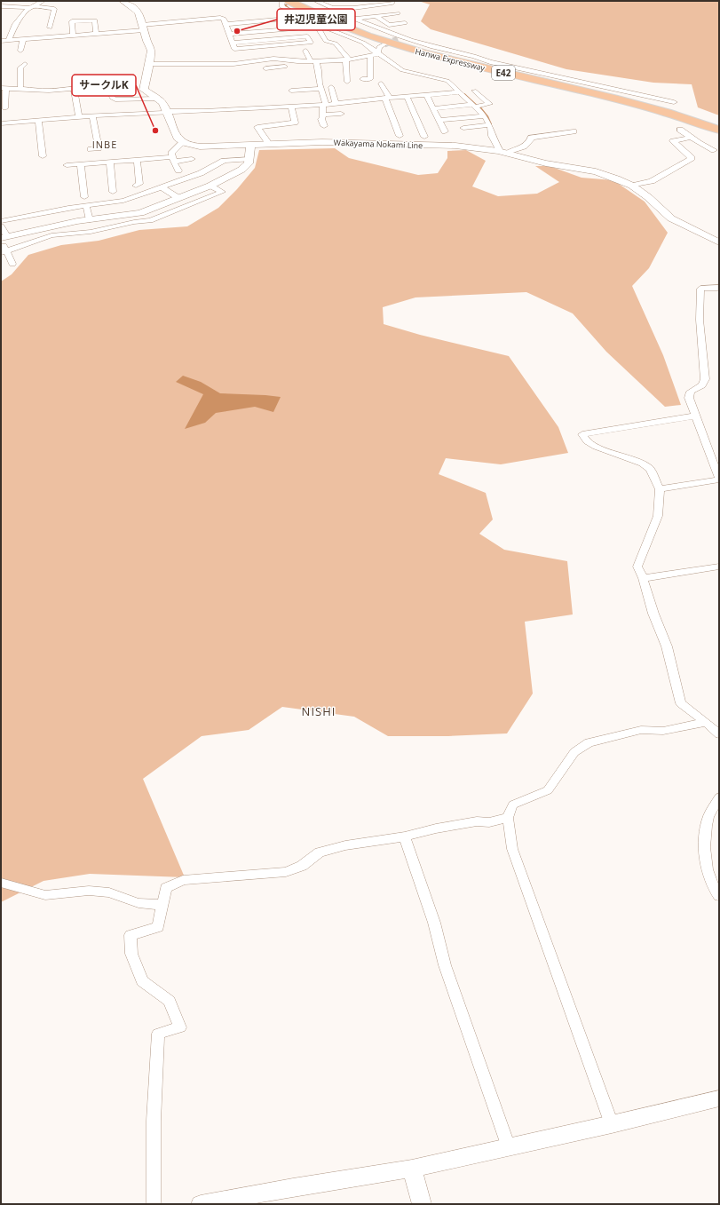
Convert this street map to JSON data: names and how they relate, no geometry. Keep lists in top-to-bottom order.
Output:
{
  "streets": {
    "highway": ["Hanwa Expressway", "E42"],
    "main road": ["Wakayama Nokami Line"]
  },
  "districts": ["INBE", "NISHI"],
  "places": ["井辺児童公園", "サークルK"]
}
